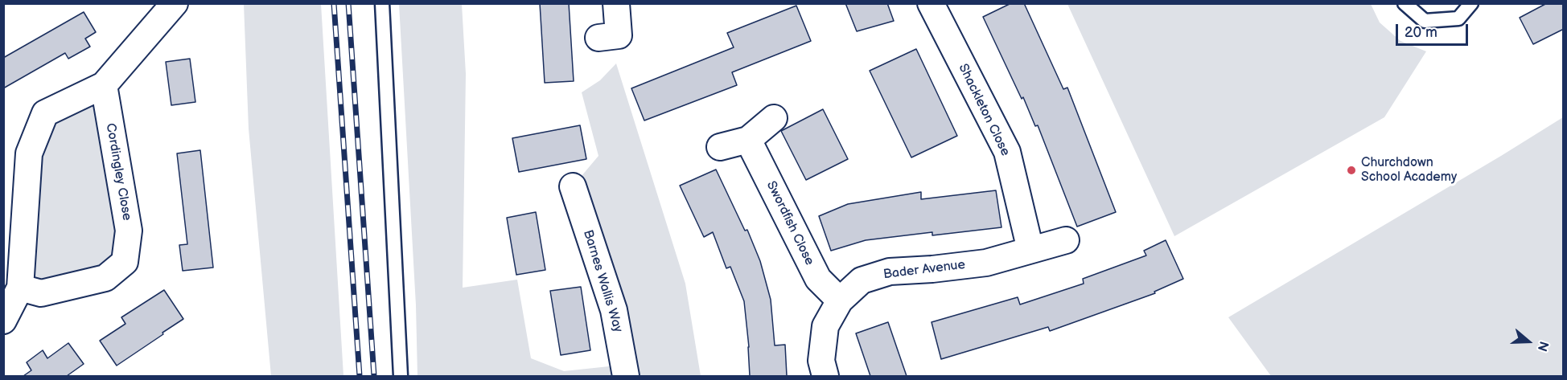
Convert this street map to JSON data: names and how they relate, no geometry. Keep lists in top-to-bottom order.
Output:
{
  "streets": {
    "street": [
      "Shackleton Close",
      "Cordingley Close",
      "Swordfish Close",
      "Bader Avenue",
      "Barnes Wallis Way"
    ]
  },
  "crossings": [
    ["Shackleton Close", "Bader Avenue"],
    ["Swordfish Close", "Bader Avenue"]
  ],
  "places": ["Churchdown School Academy"],
  "scale_bar": "20 m",
  "north": "right"
}
